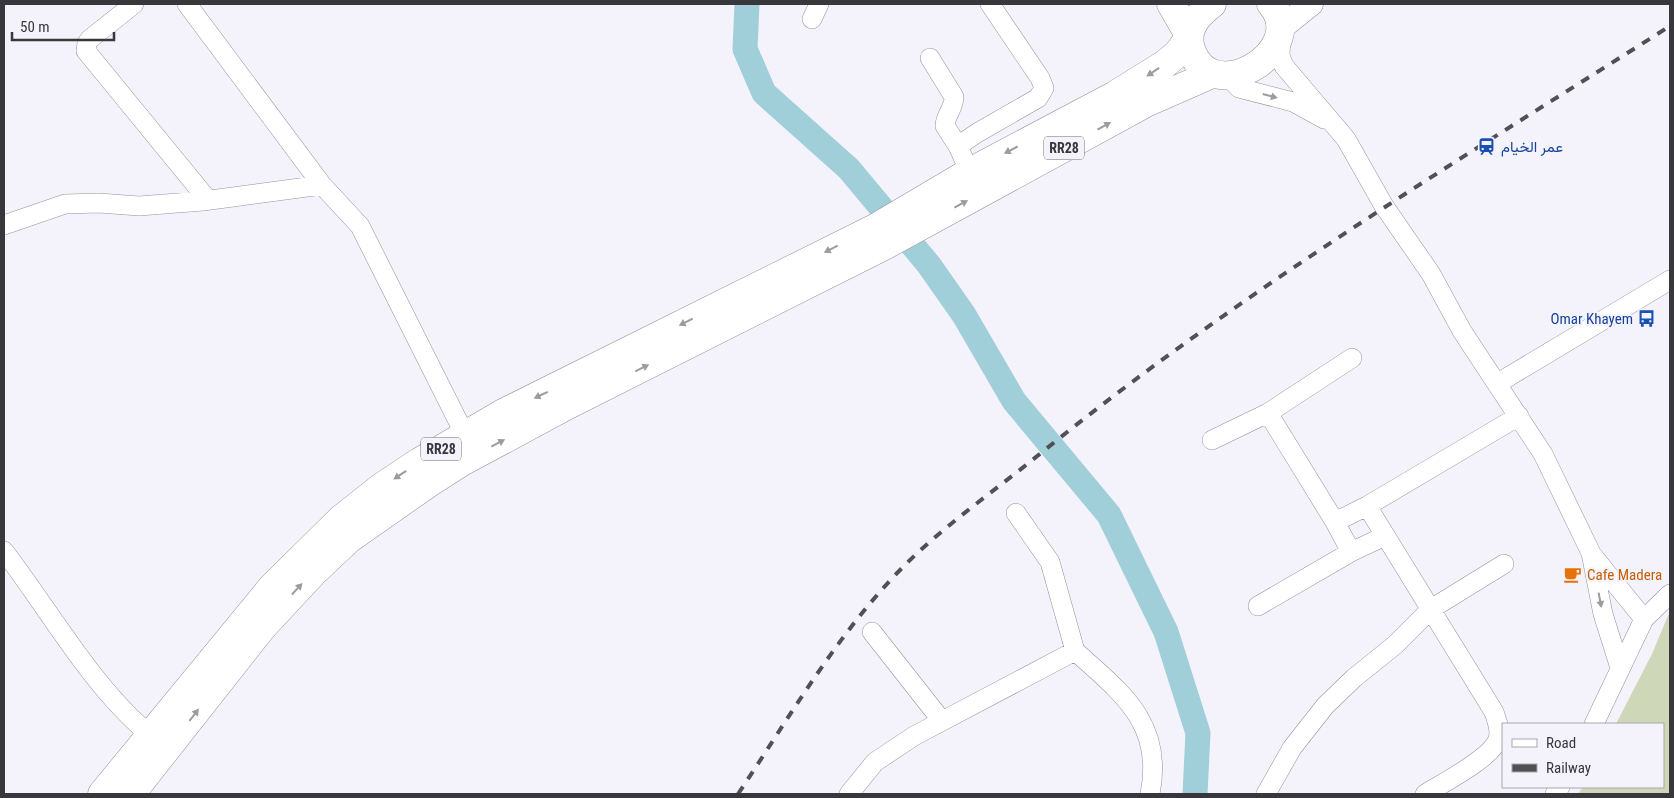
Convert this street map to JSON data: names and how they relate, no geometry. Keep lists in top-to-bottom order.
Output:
{
  "streets": {
    "highway": ["RR28"]
  },
  "places": {
    "station": ["عمر الخيام"],
    "bus stop": ["Omar Khayem"],
    "cafe": ["Cafe Madera"]
  },
  "legend": ["Road", "Railway"],
  "scale_bar": "50 m"
}
